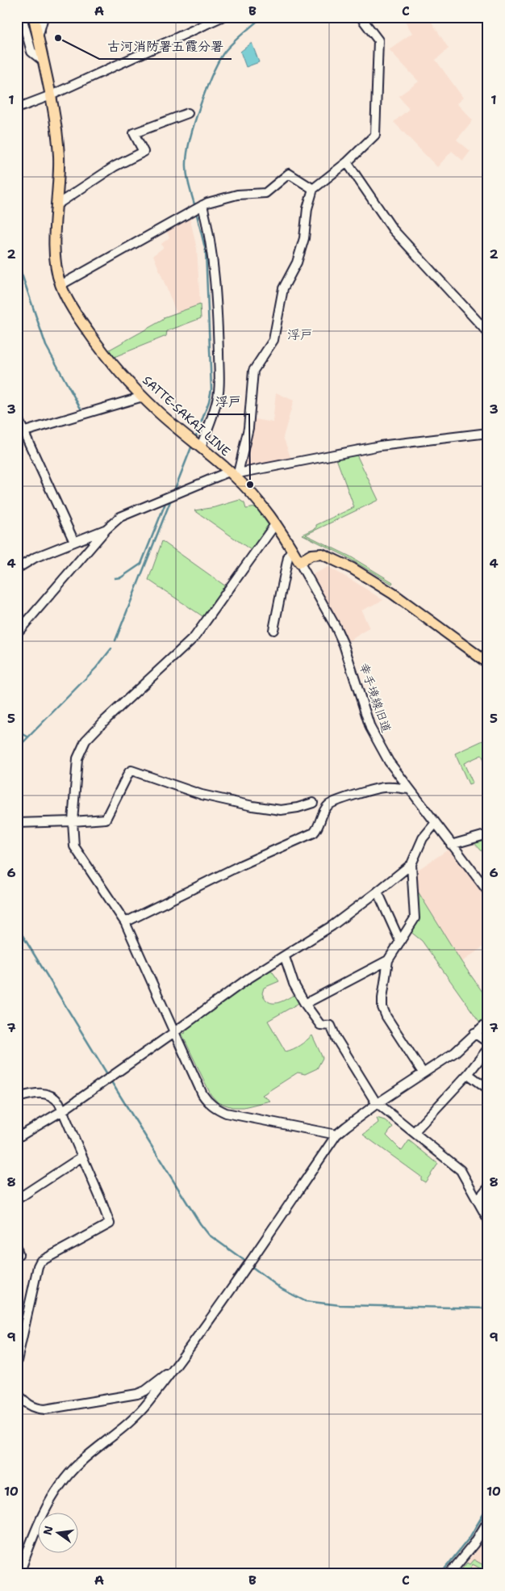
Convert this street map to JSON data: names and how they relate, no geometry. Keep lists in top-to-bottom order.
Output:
{
  "streets": {
    "main road": ["SATTE-SAKAI LINE"],
    "street": ["幸手境線旧道"]
  },
  "crossings": [
    ["SATTE-SAKAI LINE", "幸手境線旧道"]
  ],
  "districts": ["浮戸"],
  "places": ["古河消防署五霞分署", "浮戸"],
  "north": "left",
  "grid": {
    "columns": ["A", "B", "C"],
    "rows": [
      "1",
      "2",
      "3",
      "4",
      "5",
      "6",
      "7",
      "8",
      "9",
      "10"
    ]
  }
}
